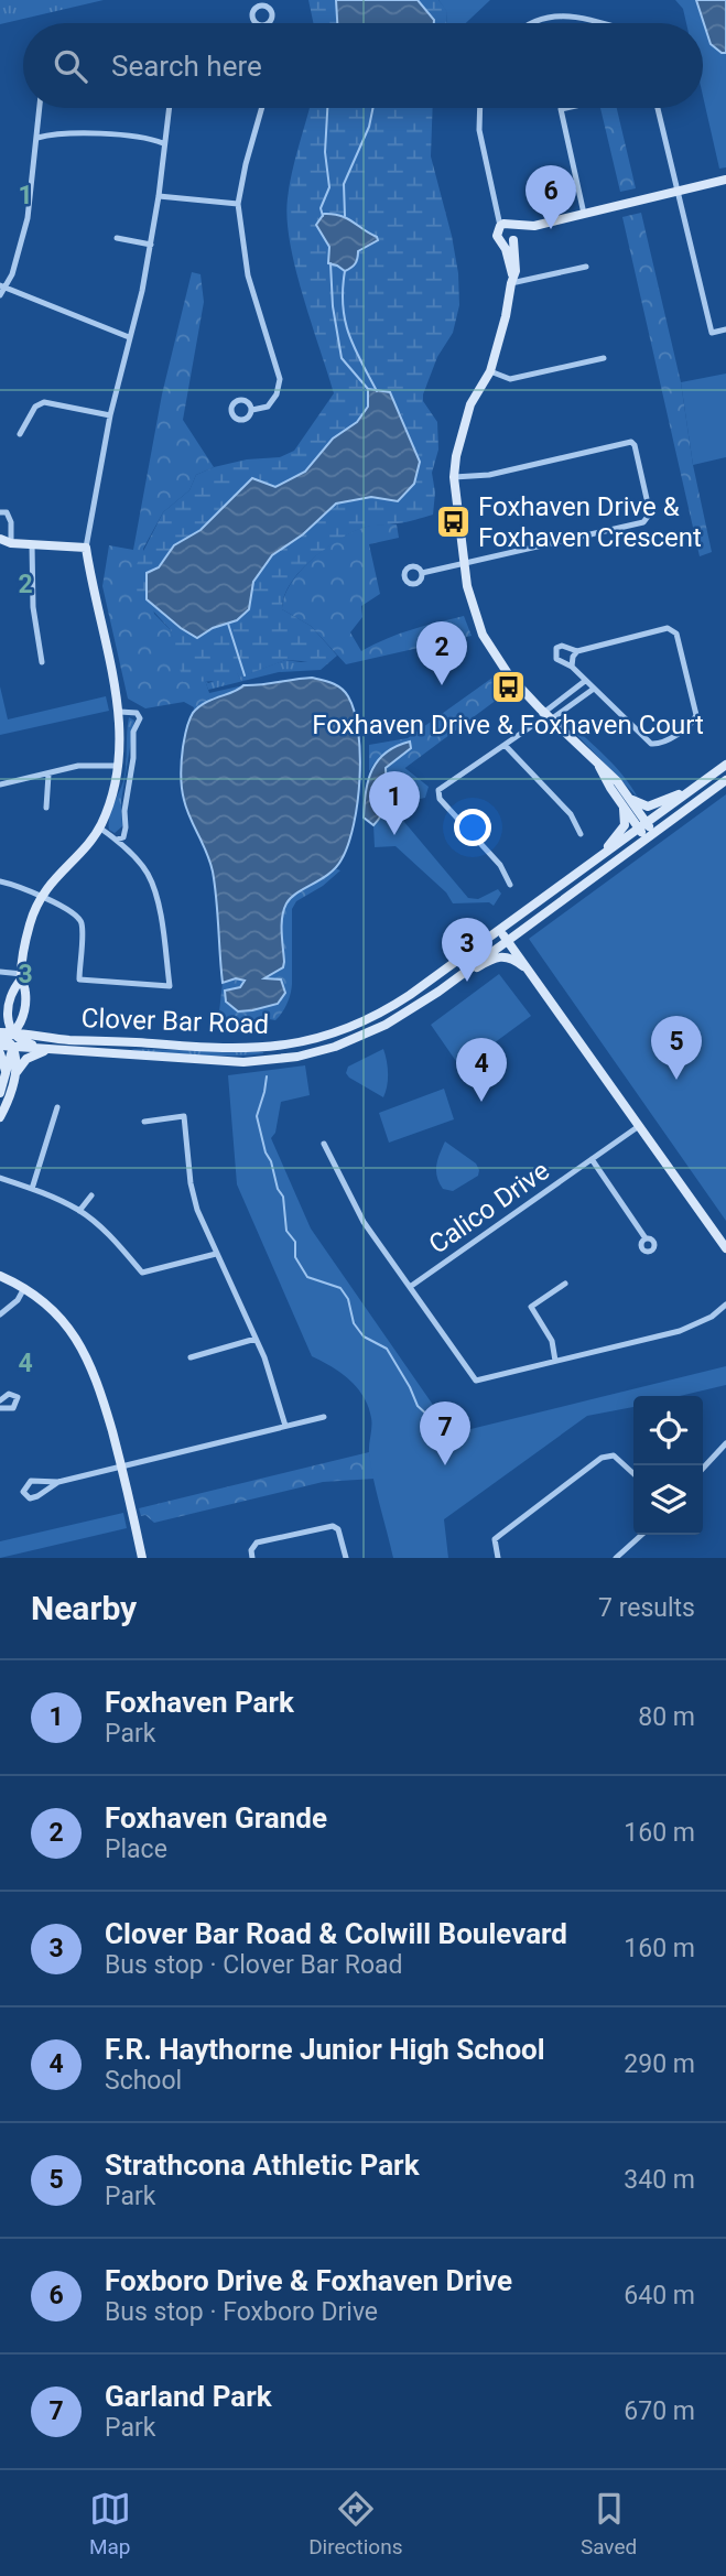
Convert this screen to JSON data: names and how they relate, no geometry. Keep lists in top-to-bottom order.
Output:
{
  "streets": {
    "street": ["Clover Bar Road", "Calico Drive"]
  },
  "places": {
    "bus stop": ["Foxhaven Drive & Foxhaven Crescent", "Foxhaven Drive & Foxhaven Court"]
  },
  "page": {
    "search": "Search here",
    "pins": [
      "6",
      "2",
      "1",
      "3",
      "5",
      "4",
      "7"
    ],
    "heading": ["Nearby", "7 results"],
    "list": [
      {
        "mark": "1",
        "name": "Foxhaven Park",
        "note": "Park",
        "value": "80 m"
      },
      {
        "mark": "2",
        "name": "Foxhaven Grande",
        "note": "Place",
        "value": "160 m"
      },
      {
        "mark": "3",
        "name": "Clover Bar Road & Colwill Boulevard",
        "note": "Bus stop · Clover Bar Road",
        "value": "160 m"
      },
      {
        "mark": "4",
        "name": "F.R. Haythorne Junior High School",
        "note": "School",
        "value": "290 m"
      },
      {
        "mark": "5",
        "name": "Strathcona Athletic Park",
        "note": "Park",
        "value": "340 m"
      },
      {
        "mark": "6",
        "name": "Foxboro Drive & Foxhaven Drive",
        "note": "Bus stop · Foxboro Drive",
        "value": "640 m"
      },
      {
        "mark": "7",
        "name": "Garland Park",
        "note": "Park",
        "value": "670 m"
      }
    ],
    "nav": ["Map", "Directions", "Saved"]
  },
  "grid": {
    "rows": [
      "1",
      "2",
      "3",
      "4"
    ]
  }
}
